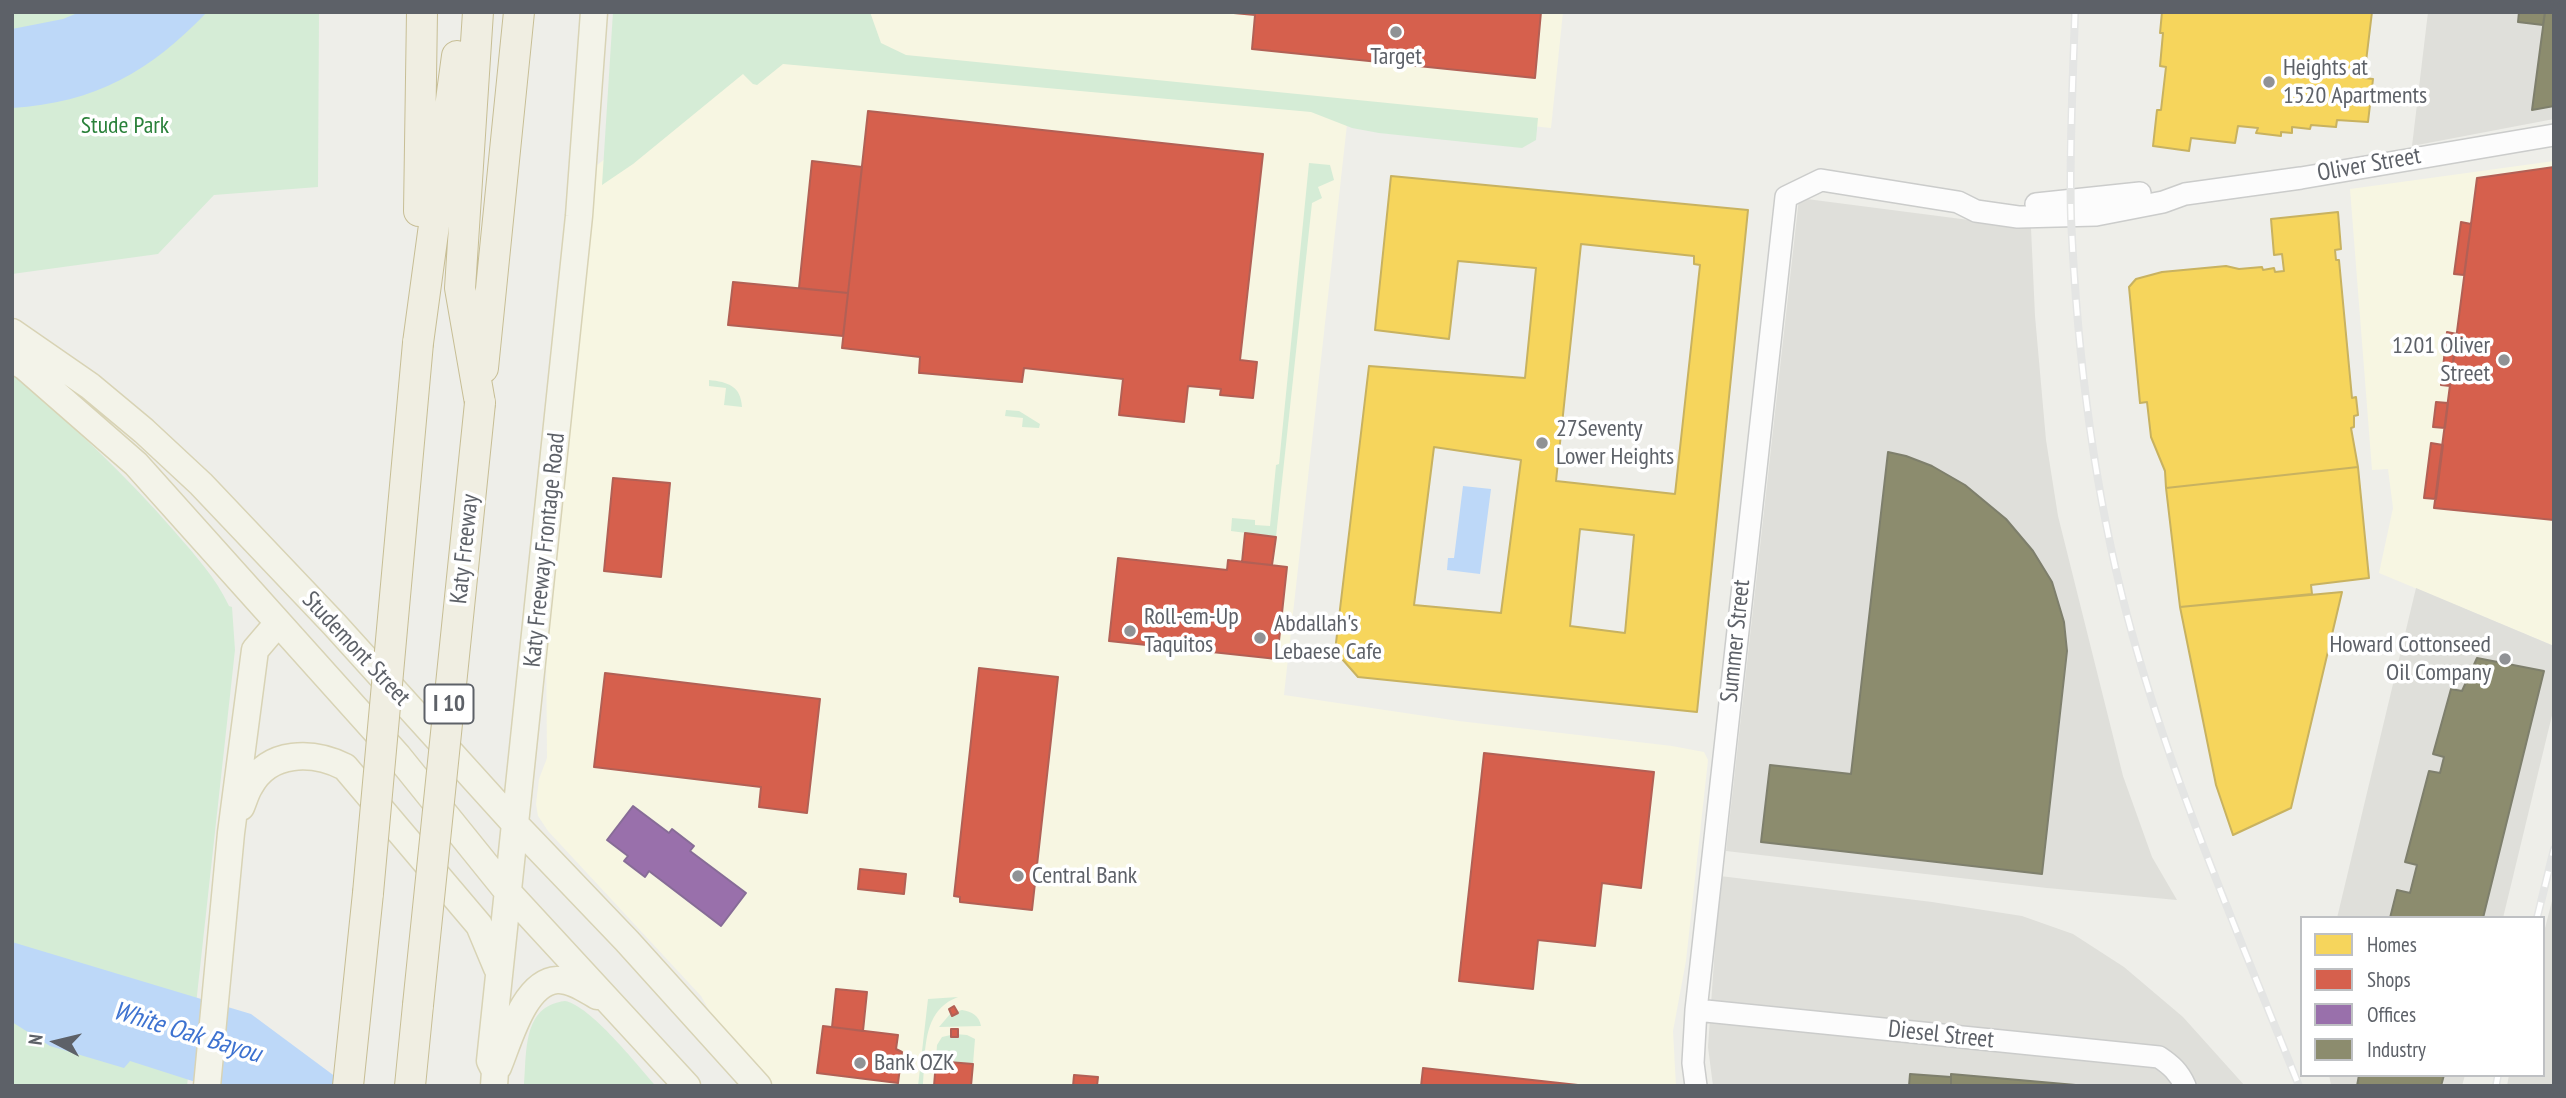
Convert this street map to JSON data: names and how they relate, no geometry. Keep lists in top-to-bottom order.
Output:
{
  "streets": {
    "highway": ["Katy Freeway", "I 10"],
    "main road": ["Katy Freeway Frontage Road", "Studemont Street"],
    "street": ["Oliver Street", "Summer Street", "Diesel Street"]
  },
  "crossings": [
    ["Oliver Street", "Summer Street"],
    ["Katy Freeway Frontage Road", "Studemont Street"],
    ["Summer Street", "Diesel Street"]
  ],
  "water": ["White Oak Bayou"],
  "parks": ["Stude Park"],
  "places": [
    "Target",
    "Heights at 1520 Apartments",
    "1201 Oliver Street",
    "27Seventy Lower Heights",
    "Roll-em-Up Taquitos",
    "Abdallah's Lebaese Cafe",
    "Howard Cottonseed Oil Company",
    "Central Bank",
    "Bank OZK"
  ],
  "legend": [
    "Homes",
    "Shops",
    "Offices",
    "Industry"
  ],
  "north": "left"
}
